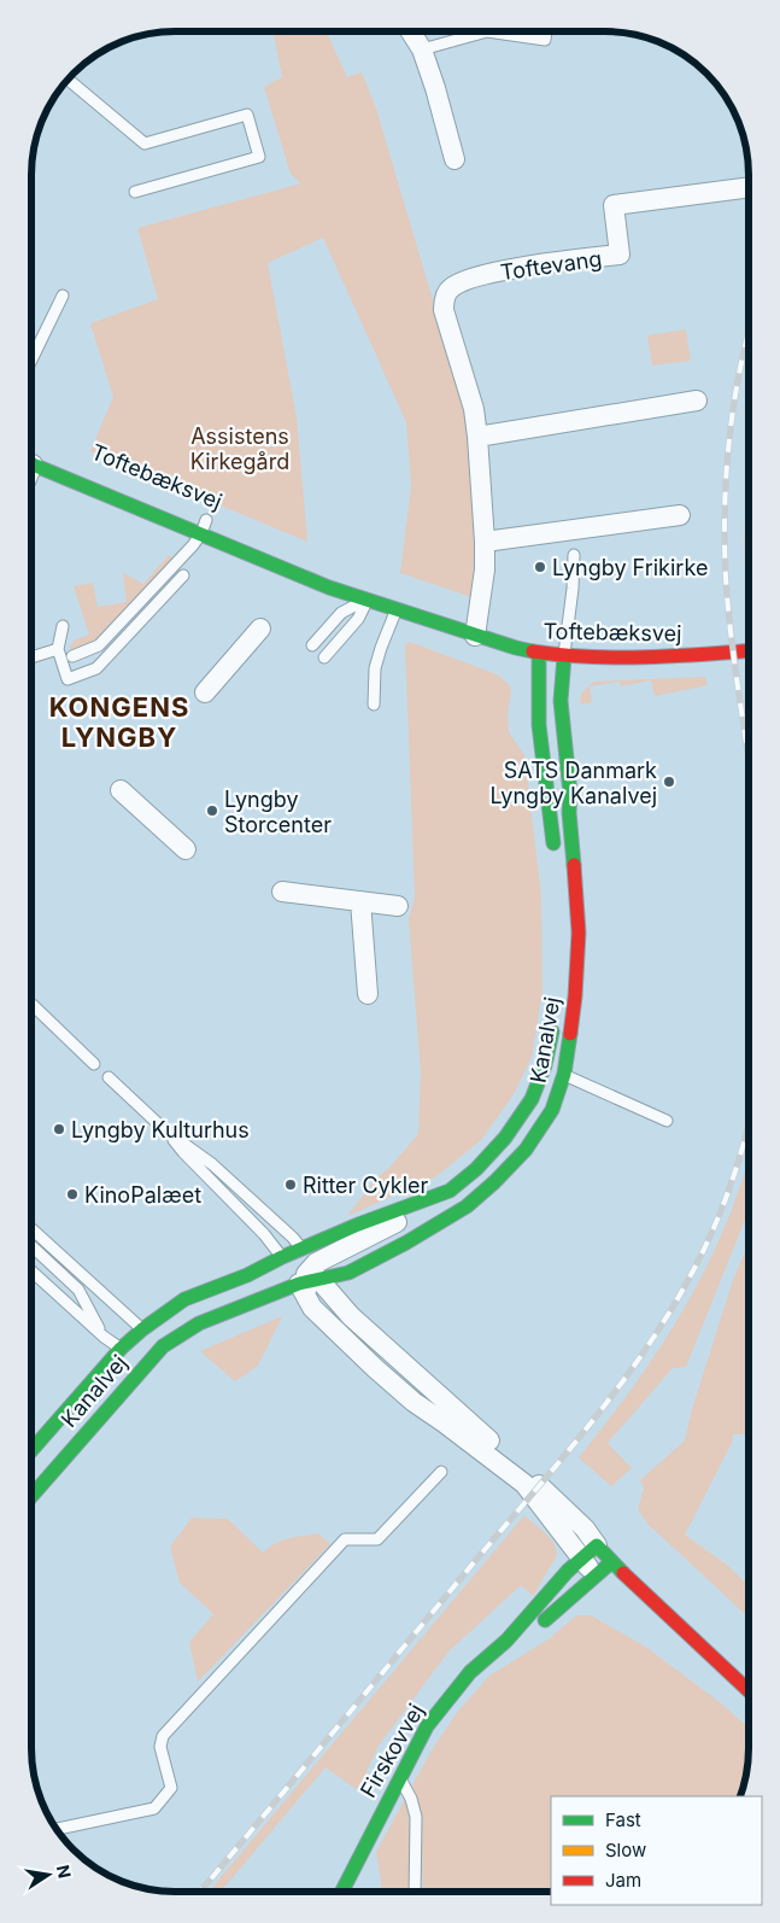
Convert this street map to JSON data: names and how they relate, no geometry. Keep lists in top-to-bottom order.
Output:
{
  "streets": {
    "street": [
      "Toftevang",
      "Toftebæksvej",
      "Kanalvej",
      "Firskovvej"
    ]
  },
  "crossings": [
    ["Toftevang", "Toftebæksvej"],
    ["Toftebæksvej", "Kanalvej"]
  ],
  "districts": ["KONGENS LYNGBY"],
  "parks": ["Assistens Kirkegård"],
  "places": [
    "Lyngby Frikirke",
    "SATS Danmark Lyngby Kanalvej",
    "Lyngby Storcenter",
    "Lyngby Kulturhus",
    "Ritter Cykler",
    "KinoPalæet"
  ],
  "legend": ["Fast", "Slow", "Jam"],
  "north": "right"
}
